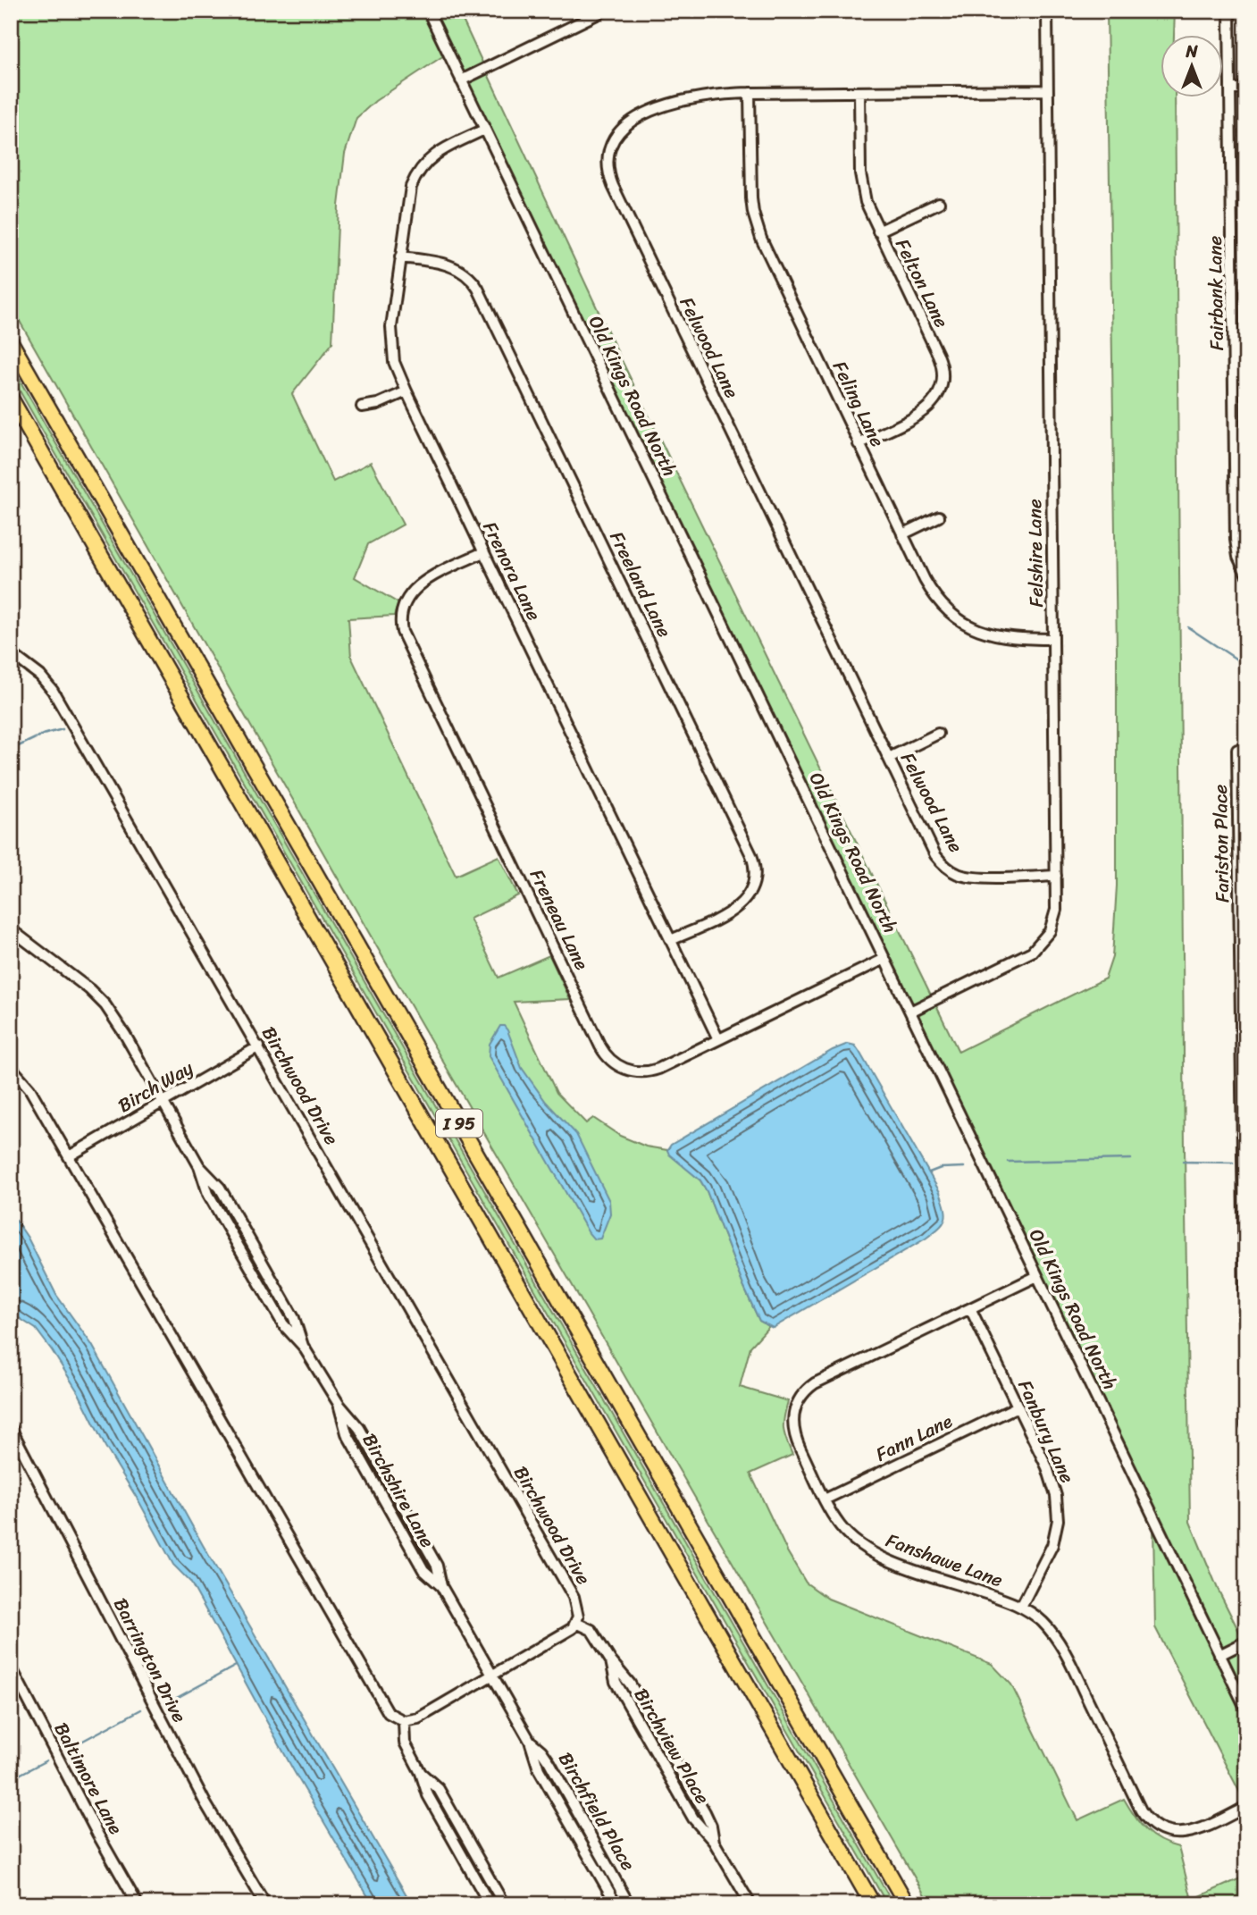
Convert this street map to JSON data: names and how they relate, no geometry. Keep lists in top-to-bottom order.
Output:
{
  "streets": {
    "highway": ["I 95"],
    "street": [
      "Felton Lane",
      "Fairbank Lane",
      "Felwood Lane",
      "Old Kings Road North",
      "Feling Lane",
      "Felshire Lane",
      "Frenora Lane",
      "Freeland Lane",
      "Fariston Place",
      "Freneau Lane",
      "Birchwood Drive",
      "Birch Way",
      "Fanbury Lane",
      "Fann Lane",
      "Birchshire Lane",
      "Fanshawe Lane",
      "Barrington Drive",
      "Birchview Place",
      "Baltimore Lane",
      "Birchfield Place"
    ]
  },
  "crossings": [
    ["Felton Lane", "Felwood Lane"],
    ["Felton Lane", "Feling Lane"],
    ["Felwood Lane", "Feling Lane"],
    ["Felwood Lane", "Felshire Lane"],
    ["Old Kings Road North", "Felshire Lane"],
    ["Old Kings Road North", "Frenora Lane"],
    ["Old Kings Road North", "Freneau Lane"],
    ["Old Kings Road North", "Fanshawe Lane"],
    ["Feling Lane", "Felshire Lane"],
    ["Frenora Lane", "Freeland Lane"],
    ["Frenora Lane", "Freneau Lane"],
    ["Birchwood Drive", "Birch Way"],
    ["Birchwood Drive", "Birchview Place"],
    ["Birch Way", "Birchshire Lane"],
    ["Fanbury Lane", "Fann Lane"],
    ["Fanbury Lane", "Fanshawe Lane"],
    ["Fann Lane", "Fanshawe Lane"],
    ["Birchshire Lane", "Birchfield Place"]
  ],
  "north": "top"
}
